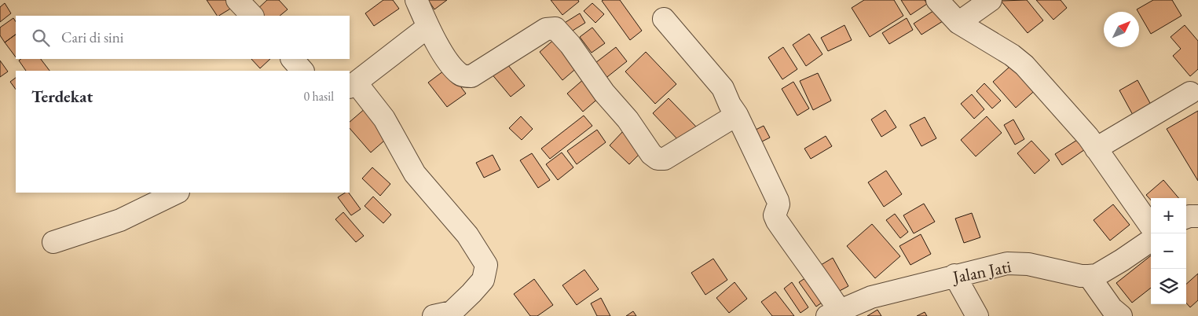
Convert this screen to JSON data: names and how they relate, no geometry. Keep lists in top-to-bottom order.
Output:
{
  "streets": {
    "street": ["Jalan Jati"]
  },
  "north": "top right",
  "page": {
    "search": "Cari di sini",
    "heading": ["Terdekat", "0 hasil"],
    "map_buttons": ["+", "−"]
  }
}
